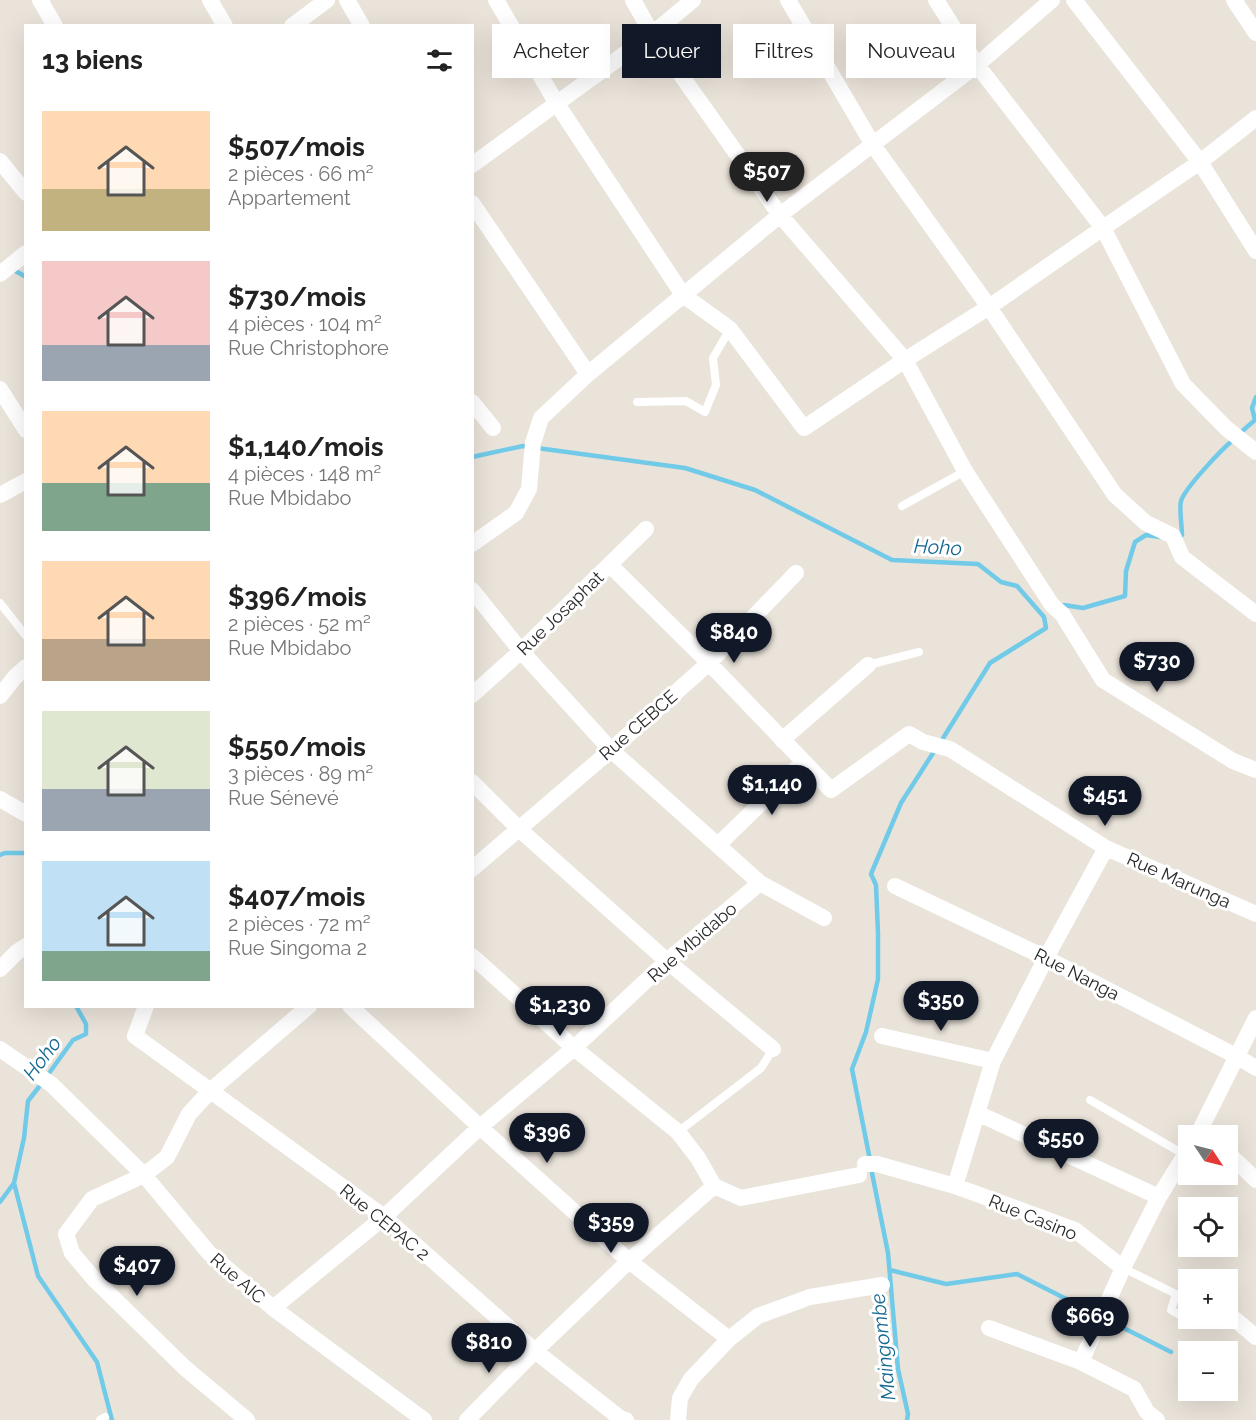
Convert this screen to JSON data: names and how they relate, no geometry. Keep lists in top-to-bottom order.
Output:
{
  "streets": {
    "street": [
      "Rue Josaphat",
      "Rue CEBCE",
      "Rue Marunga",
      "Rue Mbidabo",
      "Rue Nanga",
      "Rue Casino",
      "Rue CEPAC 2",
      "Rue AIC"
    ]
  },
  "crossings": [
    ["Rue Mbidabo", "Rue CEPAC 2"],
    ["Rue Mbidabo", "Rue AIC"]
  ],
  "water": ["Hoho", "Maingombe"],
  "north": "bottom right",
  "page": {
    "chip": [
      "Acheter",
      "Louer",
      "Filtres",
      "Nouveau"
    ],
    "heading": "13 biens",
    "list": [
      {
        "name": "$507/mois",
        "note": "2 pièces · 66 m² · Appartement"
      },
      {
        "name": "$730/mois",
        "note": "4 pièces · 104 m² · Rue Christophore"
      },
      {
        "name": "$1,140/mois",
        "note": "4 pièces · 148 m² · Rue Mbidabo"
      },
      {
        "name": "$396/mois",
        "note": "2 pièces · 52 m² · Rue Mbidabo"
      },
      {
        "name": "$550/mois",
        "note": "3 pièces · 89 m² · Rue Sénevé"
      },
      {
        "name": "$407/mois",
        "note": "2 pièces · 72 m² · Rue Singoma 2"
      }
    ],
    "price": [
      "$507",
      "$840",
      "$730",
      "$1,140",
      "$451",
      "$350",
      "$1,230",
      "$396",
      "$550",
      "$359",
      "$407",
      "$669",
      "$810"
    ],
    "map_buttons": ["+", "−"]
  }
}
